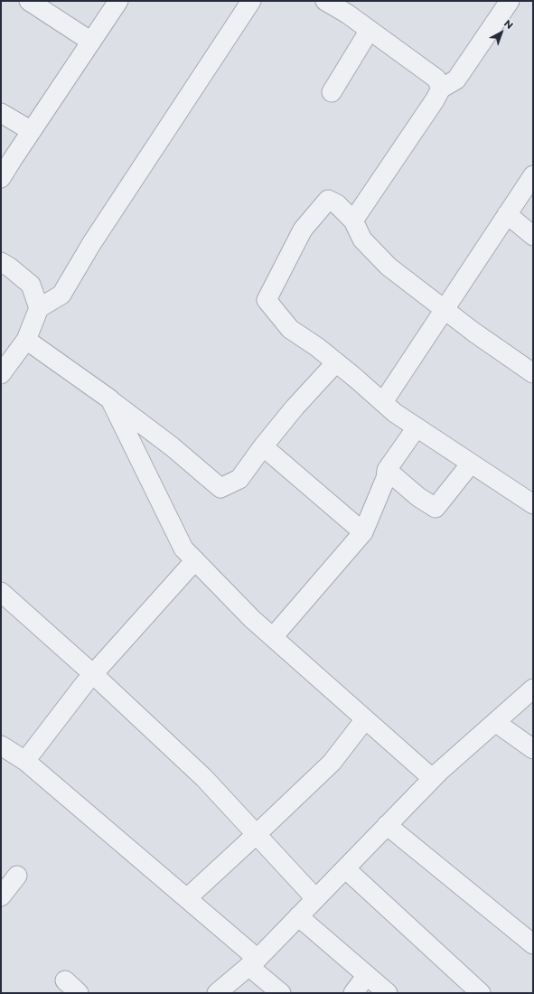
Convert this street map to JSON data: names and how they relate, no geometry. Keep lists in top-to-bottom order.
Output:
{
  "north": "top right"
}
